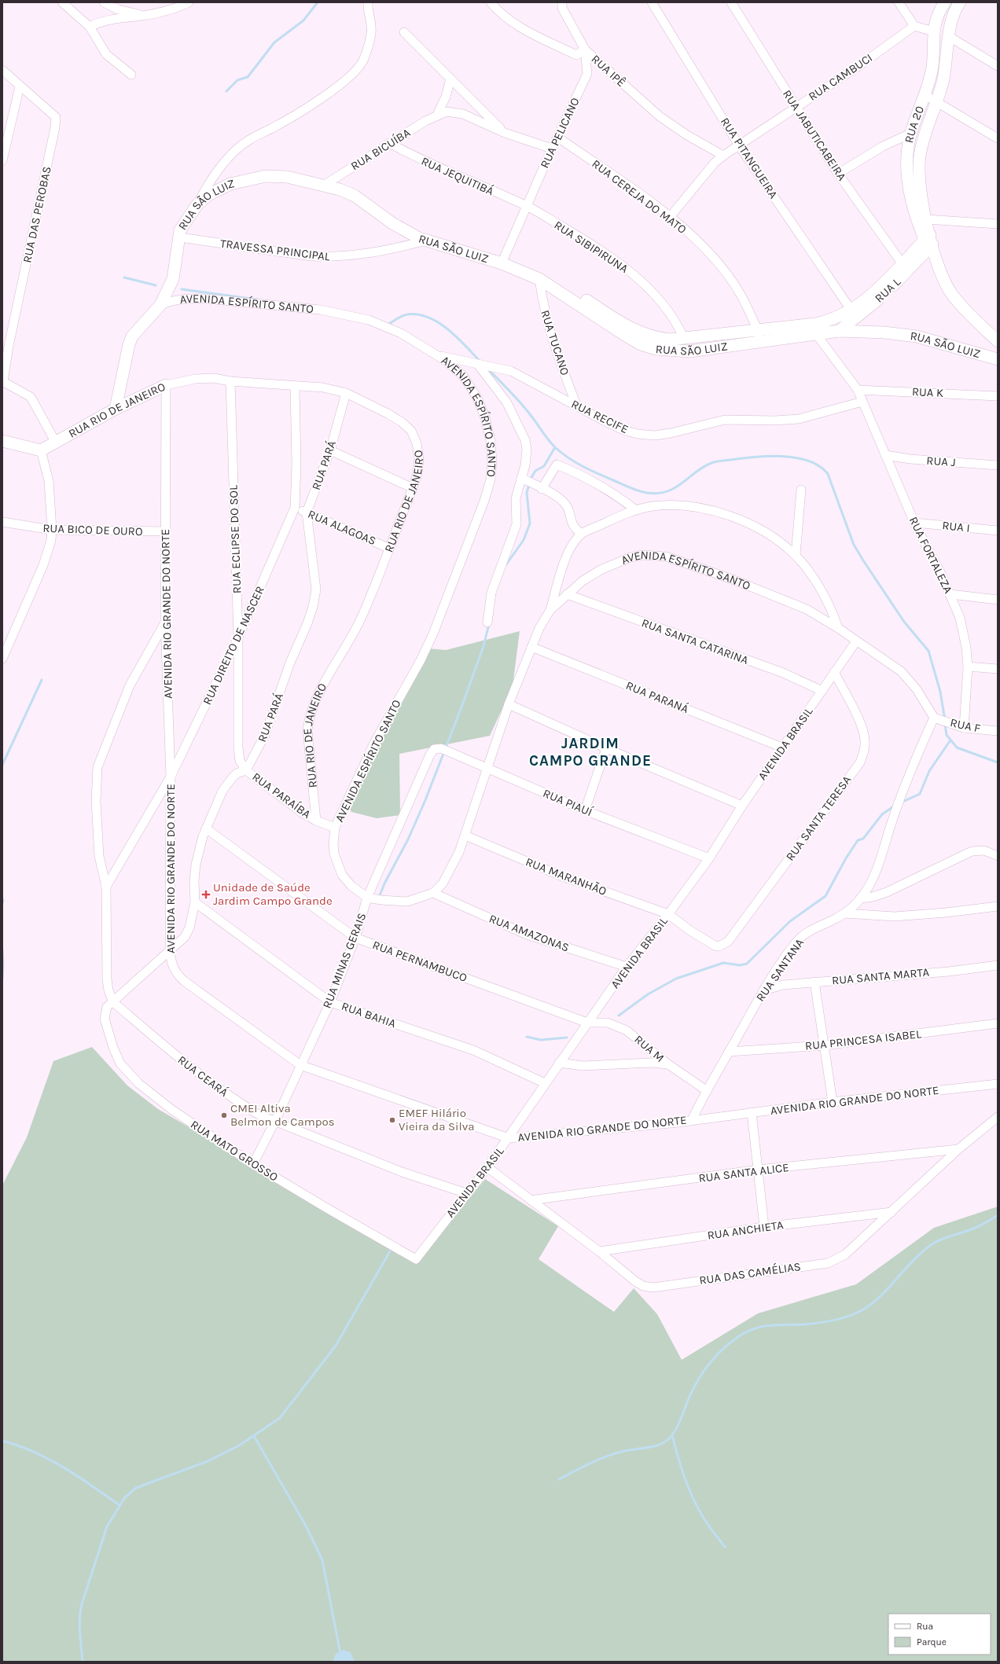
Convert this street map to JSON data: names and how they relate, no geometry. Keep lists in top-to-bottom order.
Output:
{
  "streets": {
    "street": [
      "RUA IPÊ",
      "RUA CAMBUCI",
      "RUA 20",
      "RUA PELICANO",
      "RUA JABUTICABEIRA",
      "RUA BICUÍBA",
      "RUA PITANGUEIRA",
      "RUA JEQUITIBÁ",
      "RUA CEREJA DO MATO",
      "RUA SÃO LUIZ",
      "RUA DAS PEROBAS",
      "RUA SIBIPIRUNA",
      "TRAVESSA PRINCIPAL",
      "RUA L",
      "AVENIDA ESPÍRITO SANTO",
      "RUA TUCANO",
      "RUA K",
      "RUA RIO DE JANEIRO",
      "RUA RECIFE",
      "RUA J",
      "RUA PARÁ",
      "RUA I",
      "RUA ALAGOAS",
      "RUA BICO DE OURO",
      "RUA ECLIPSE DO SOL",
      "RUA FORTALEZA",
      "AVENIDA RIO GRANDE DO NORTE",
      "RUA SANTA CATARINA",
      "RUA DIREITO DE NASCER",
      "RUA PARANÁ",
      "RUA F",
      "AVENIDA BRASIL",
      "RUA PARAÍBA",
      "RUA PIAUÍ",
      "RUA SANTA TERESA",
      "RUA MARANHÃO",
      "RUA AMAZONAS",
      "RUA MINAS GERAIS",
      "RUA PERNAMBUCO",
      "RUA SANTANA",
      "RUA SANTA MARTA",
      "RUA BAHIA",
      "RUA PRINCESA ISABEL",
      "RUA M",
      "RUA CEARÁ",
      "RUA MATO GROSSO",
      "RUA SANTA ALICE",
      "RUA ANCHIETA",
      "RUA DAS CAMÉLIAS"
    ]
  },
  "crossings": [
    ["RUA IPÊ", "RUA CAMBUCI"],
    ["RUA IPÊ", "RUA PELICANO"],
    ["RUA CAMBUCI", "RUA JABUTICABEIRA"],
    ["RUA CAMBUCI", "RUA PITANGUEIRA"],
    ["RUA CAMBUCI", "RUA CEREJA DO MATO"],
    ["RUA 20", "RUA SÃO LUIZ"],
    ["RUA 20", "RUA L"],
    ["RUA PELICANO", "RUA JEQUITIBÁ"],
    ["RUA PELICANO", "RUA CEREJA DO MATO"],
    ["RUA PELICANO", "RUA SÃO LUIZ"],
    ["RUA PELICANO", "RUA SIBIPIRUNA"],
    ["RUA JABUTICABEIRA", "RUA SÃO LUIZ"],
    ["RUA BICUÍBA", "RUA JEQUITIBÁ"],
    ["RUA BICUÍBA", "RUA SÃO LUIZ"],
    ["RUA PITANGUEIRA", "RUA SÃO LUIZ"],
    ["RUA JEQUITIBÁ", "RUA SIBIPIRUNA"],
    ["RUA CEREJA DO MATO", "RUA SÃO LUIZ"],
    ["RUA SÃO LUIZ", "RUA SIBIPIRUNA"],
    ["RUA SÃO LUIZ", "TRAVESSA PRINCIPAL"],
    ["RUA SÃO LUIZ", "RUA L"],
    ["RUA SÃO LUIZ", "AVENIDA ESPÍRITO SANTO"],
    ["RUA SÃO LUIZ", "RUA TUCANO"],
    ["AVENIDA ESPÍRITO SANTO", "RUA RIO DE JANEIRO"],
    ["AVENIDA ESPÍRITO SANTO", "RUA RECIFE"],
    ["AVENIDA ESPÍRITO SANTO", "RUA SANTA CATARINA"],
    ["AVENIDA ESPÍRITO SANTO", "RUA PARANÁ"],
    ["AVENIDA ESPÍRITO SANTO", "RUA F"],
    ["AVENIDA ESPÍRITO SANTO", "AVENIDA BRASIL"],
    ["AVENIDA ESPÍRITO SANTO", "RUA PARAÍBA"],
    ["AVENIDA ESPÍRITO SANTO", "RUA PIAUÍ"],
    ["AVENIDA ESPÍRITO SANTO", "RUA MARANHÃO"],
    ["AVENIDA ESPÍRITO SANTO", "RUA AMAZONAS"],
    ["AVENIDA ESPÍRITO SANTO", "RUA MINAS GERAIS"],
    ["AVENIDA ESPÍRITO SANTO", "RUA SANTANA"],
    ["RUA TUCANO", "RUA RECIFE"],
    ["RUA K", "RUA FORTALEZA"],
    ["RUA RIO DE JANEIRO", "RUA PARÁ"],
    ["RUA RIO DE JANEIRO", "RUA ALAGOAS"],
    ["RUA RIO DE JANEIRO", "RUA ECLIPSE DO SOL"],
    ["RUA RIO DE JANEIRO", "AVENIDA RIO GRANDE DO NORTE"],
    ["RUA RIO DE JANEIRO", "RUA DIREITO DE NASCER"],
    ["RUA RIO DE JANEIRO", "RUA PARAÍBA"],
    ["RUA RECIFE", "RUA FORTALEZA"],
    ["RUA J", "RUA FORTALEZA"],
    ["RUA PARÁ", "RUA ALAGOAS"],
    ["RUA PARÁ", "RUA ECLIPSE DO SOL"],
    ["RUA PARÁ", "RUA PARAÍBA"],
    ["RUA I", "RUA FORTALEZA"],
    ["RUA ALAGOAS", "RUA DIREITO DE NASCER"],
    ["RUA BICO DE OURO", "AVENIDA RIO GRANDE DO NORTE"],
    ["RUA ECLIPSE DO SOL", "RUA DIREITO DE NASCER"],
    ["RUA ECLIPSE DO SOL", "RUA PARAÍBA"],
    ["RUA FORTALEZA", "RUA F"],
    ["AVENIDA RIO GRANDE DO NORTE", "RUA DIREITO DE NASCER"],
    ["AVENIDA RIO GRANDE DO NORTE", "AVENIDA BRASIL"],
    ["AVENIDA RIO GRANDE DO NORTE", "RUA MINAS GERAIS"],
    ["AVENIDA RIO GRANDE DO NORTE", "RUA SANTANA"],
    ["RUA SANTA CATARINA", "AVENIDA BRASIL"],
    ["RUA PARANÁ", "AVENIDA BRASIL"],
    ["RUA F", "RUA SANTANA"],
    ["AVENIDA BRASIL", "RUA PIAUÍ"],
    ["AVENIDA BRASIL", "RUA SANTA TERESA"],
    ["AVENIDA BRASIL", "RUA MARANHÃO"],
    ["AVENIDA BRASIL", "RUA AMAZONAS"],
    ["AVENIDA BRASIL", "RUA PERNAMBUCO"],
    ["AVENIDA BRASIL", "RUA BAHIA"],
    ["AVENIDA BRASIL", "RUA M"],
    ["AVENIDA BRASIL", "RUA CEARÁ"],
    ["AVENIDA BRASIL", "RUA MATO GROSSO"],
    ["AVENIDA BRASIL", "RUA DAS CAMÉLIAS"],
    ["RUA PIAUÍ", "RUA MINAS GERAIS"],
    ["RUA SANTA TERESA", "RUA MARANHÃO"],
    ["RUA MINAS GERAIS", "RUA PERNAMBUCO"],
    ["RUA MINAS GERAIS", "RUA BAHIA"],
    ["RUA MINAS GERAIS", "RUA CEARÁ"],
    ["RUA MINAS GERAIS", "RUA MATO GROSSO"],
    ["RUA PERNAMBUCO", "RUA M"],
    ["RUA SANTANA", "RUA SANTA MARTA"],
    ["RUA SANTANA", "RUA PRINCESA ISABEL"],
    ["RUA SANTANA", "RUA M"],
    ["RUA CEARÁ", "RUA MATO GROSSO"],
    ["RUA SANTA ALICE", "RUA DAS CAMÉLIAS"],
    ["RUA ANCHIETA", "RUA DAS CAMÉLIAS"]
  ],
  "districts": ["JARDIM CAMPO GRANDE"],
  "places": {
    "health": ["Unidade de Saúde Jardim Campo Grande"],
    "other": ["CMEI Altiva Belmon de Campos", "EMEF Hilário Vieira da Silva"]
  },
  "legend": ["Rua", "Parque"]
}
